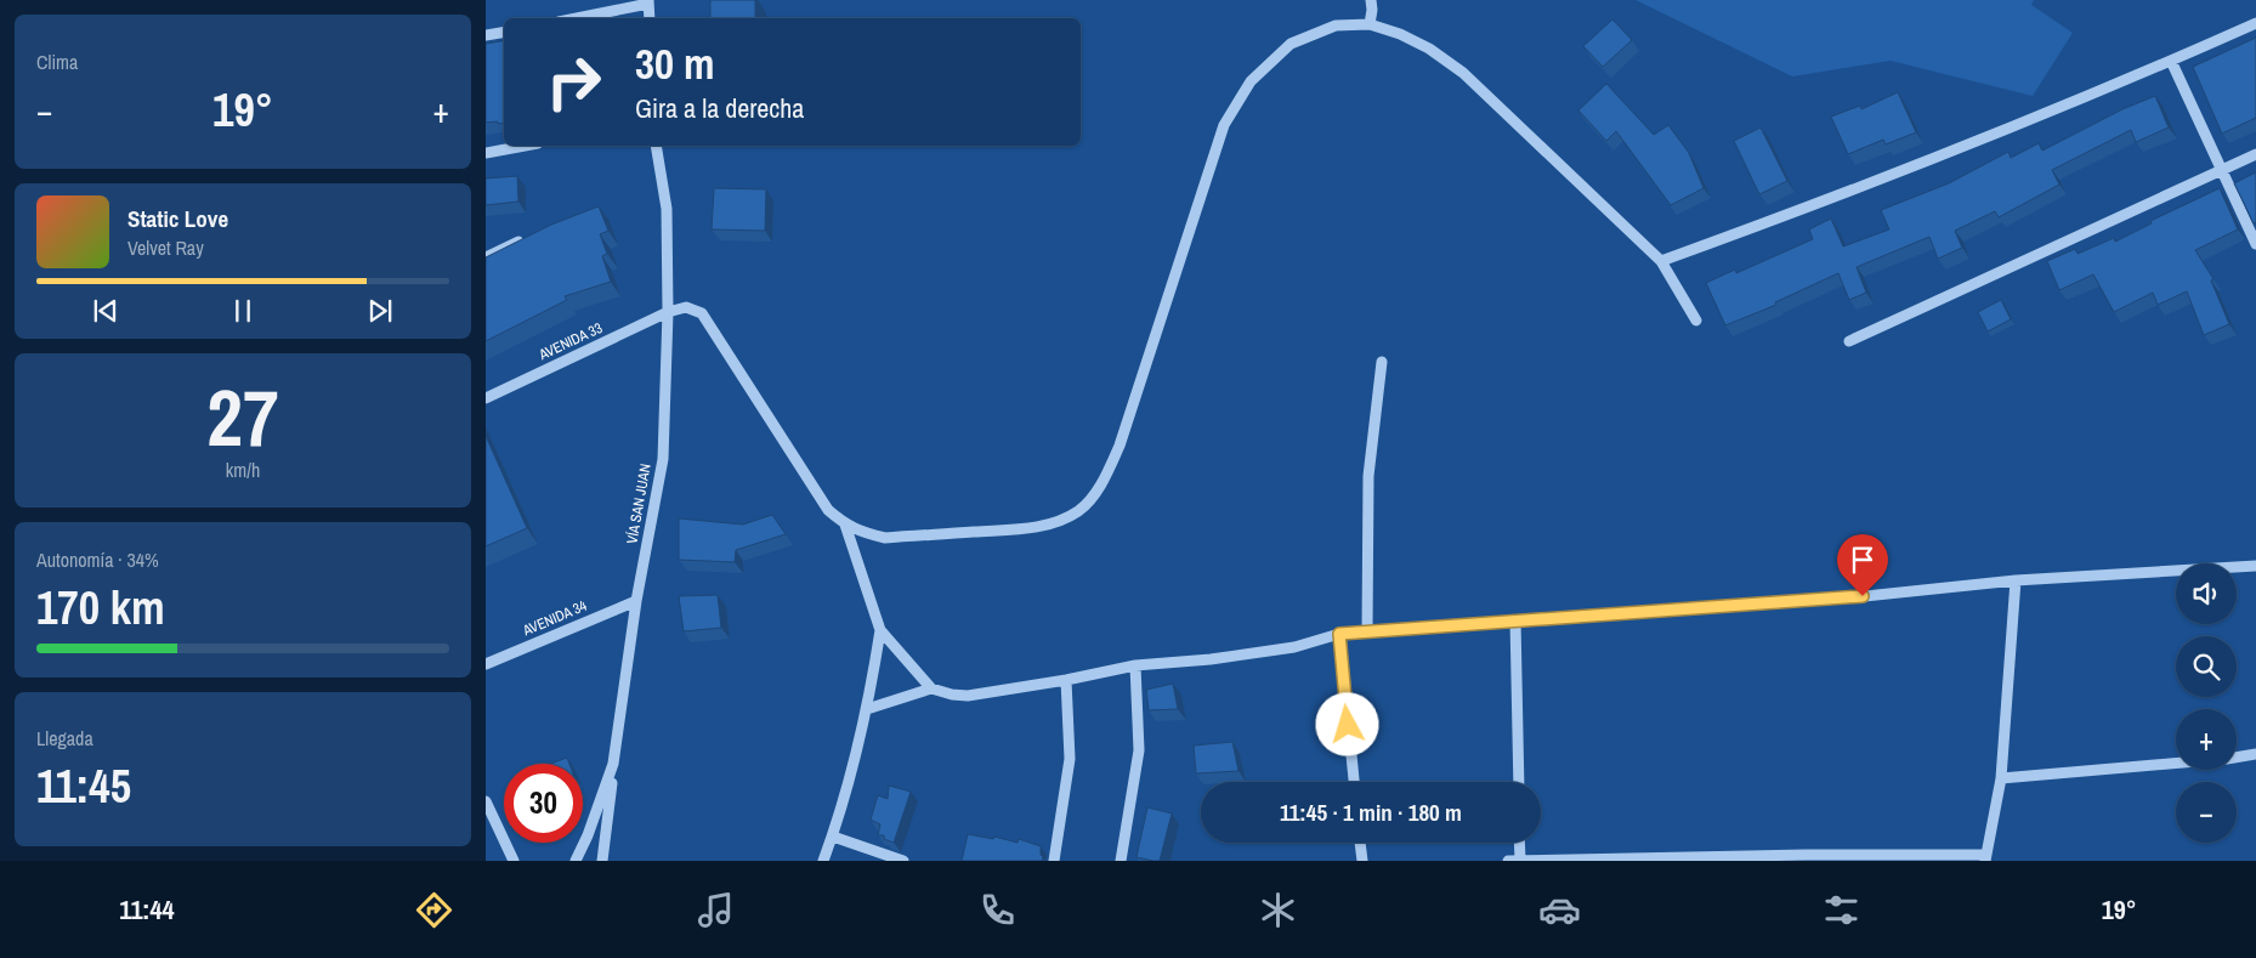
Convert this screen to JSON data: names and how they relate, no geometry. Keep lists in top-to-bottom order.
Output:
{
  "streets": {
    "street": ["AVENIDA 33", "VÍA SAN JUAN", "AVENIDA 34"]
  },
  "crossings": [
    ["AVENIDA 33", "VÍA SAN JUAN"],
    ["VÍA SAN JUAN", "AVENIDA 34"]
  ],
  "page": {
    "tile": [
      "Clima",
      ["27", "km/h"],
      ["Autonomía · 34%", "170 km"],
      ["Llegada", "11:45"]
    ],
    "turn": ["30 m", "Gira a la derecha"],
    "heat": ["−", "19°", "+"],
    "song": ["Static Love", "Velvet Ray"],
    "map_buttons": ["+", "−"],
    "limit": "30",
    "trip": "11:45 · 1 min · 180 m",
    "tabs": ["11:44", "19°"]
  }
}
